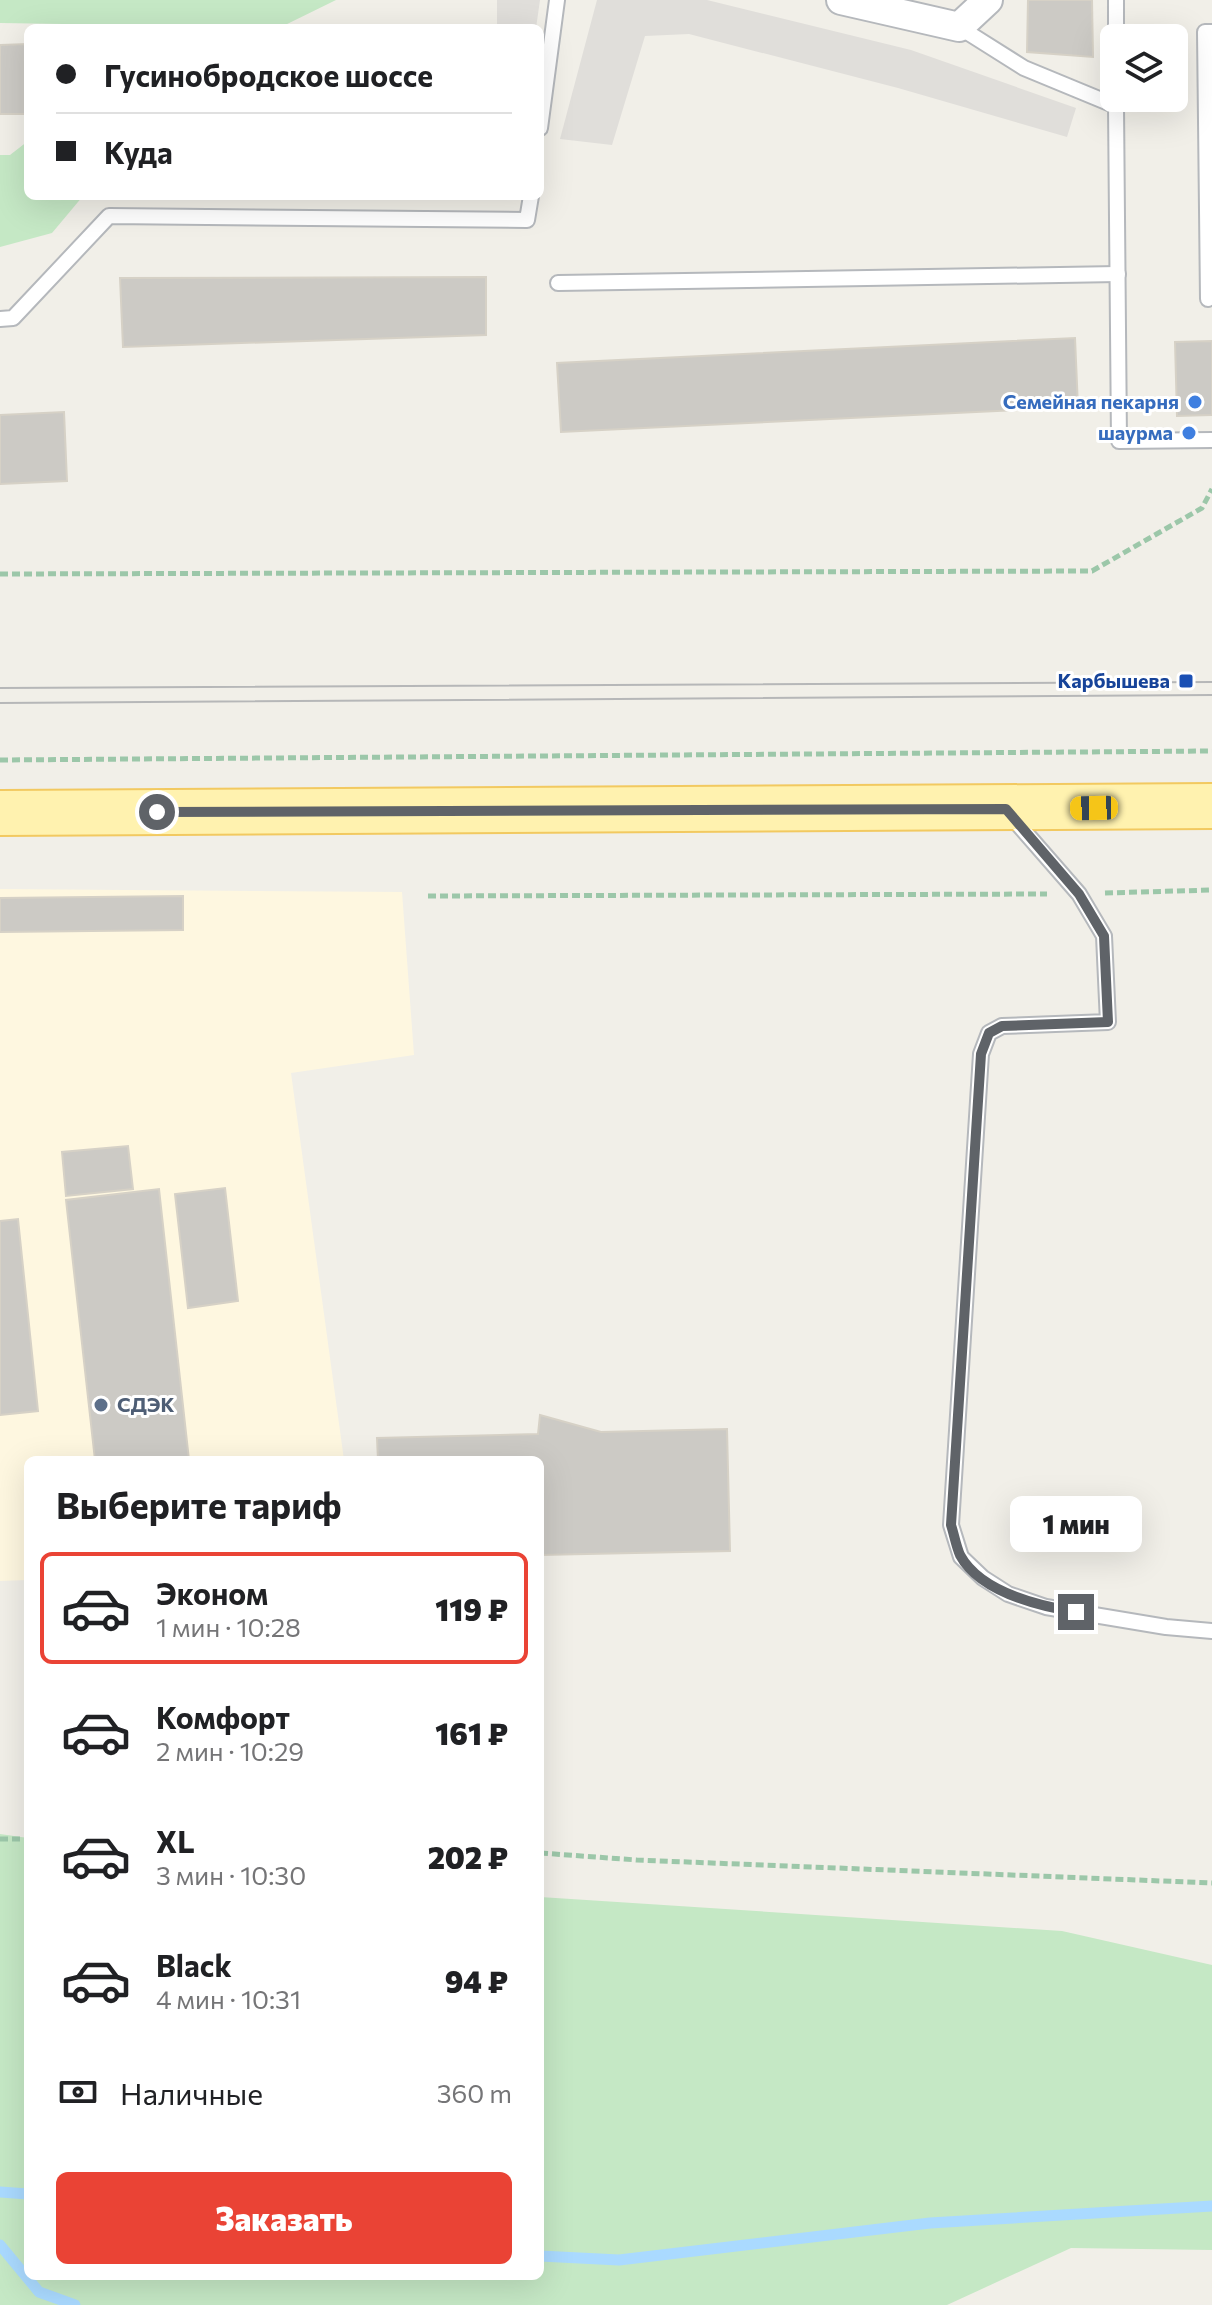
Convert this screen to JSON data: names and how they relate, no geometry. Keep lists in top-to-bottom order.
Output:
{
  "places": {
    "other": ["Семейная пекарня", "шаурма", "СДЭК"],
    "transit": ["Карбышева"]
  },
  "page": {
    "banner": ["Гусинобродское шоссе", "Куда"],
    "heading": "Выберите тариф",
    "bubble": "1 мин",
    "list": [
      {
        "name": "Эконом",
        "note": "1 мин · 10:28",
        "value": "119 ₽"
      },
      {
        "name": "Комфорт",
        "note": "2 мин · 10:29",
        "value": "161 ₽"
      },
      {
        "name": "XL",
        "note": "3 мин · 10:30",
        "value": "202 ₽"
      },
      {
        "name": "Black",
        "note": "4 мин · 10:31",
        "value": "94 ₽"
      }
    ],
    "pay": ["Наличные", "360 m"],
    "buttons": "Заказать"
  }
}
